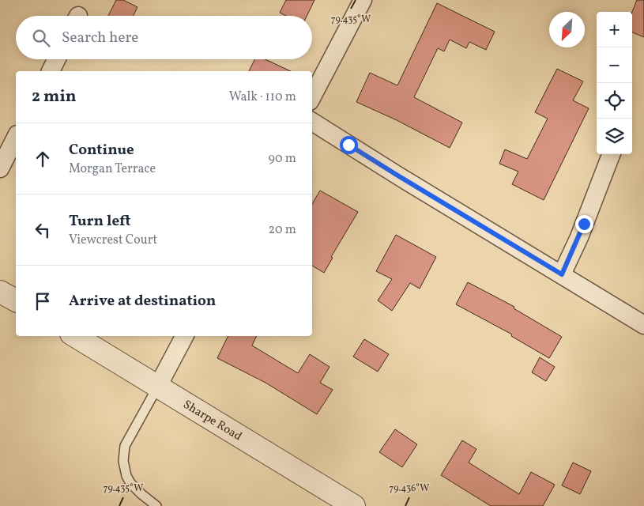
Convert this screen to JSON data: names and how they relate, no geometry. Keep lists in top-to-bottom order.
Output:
{
  "streets": {
    "street": ["Sharpe Road"]
  },
  "north": "bottom left",
  "page": {
    "map_buttons": ["+", "−"],
    "search": "Search here",
    "heading": ["2 min", "Walk · 110 m"],
    "list": [
      ["Continue", "Morgan Terrace", "90 m"],
      ["Turn left", "Viewcrest Court", "20 m"],
      "Arrive at destination"
    ]
  },
  "coordinates": ["79.435°W", "79.436°W"]
}
